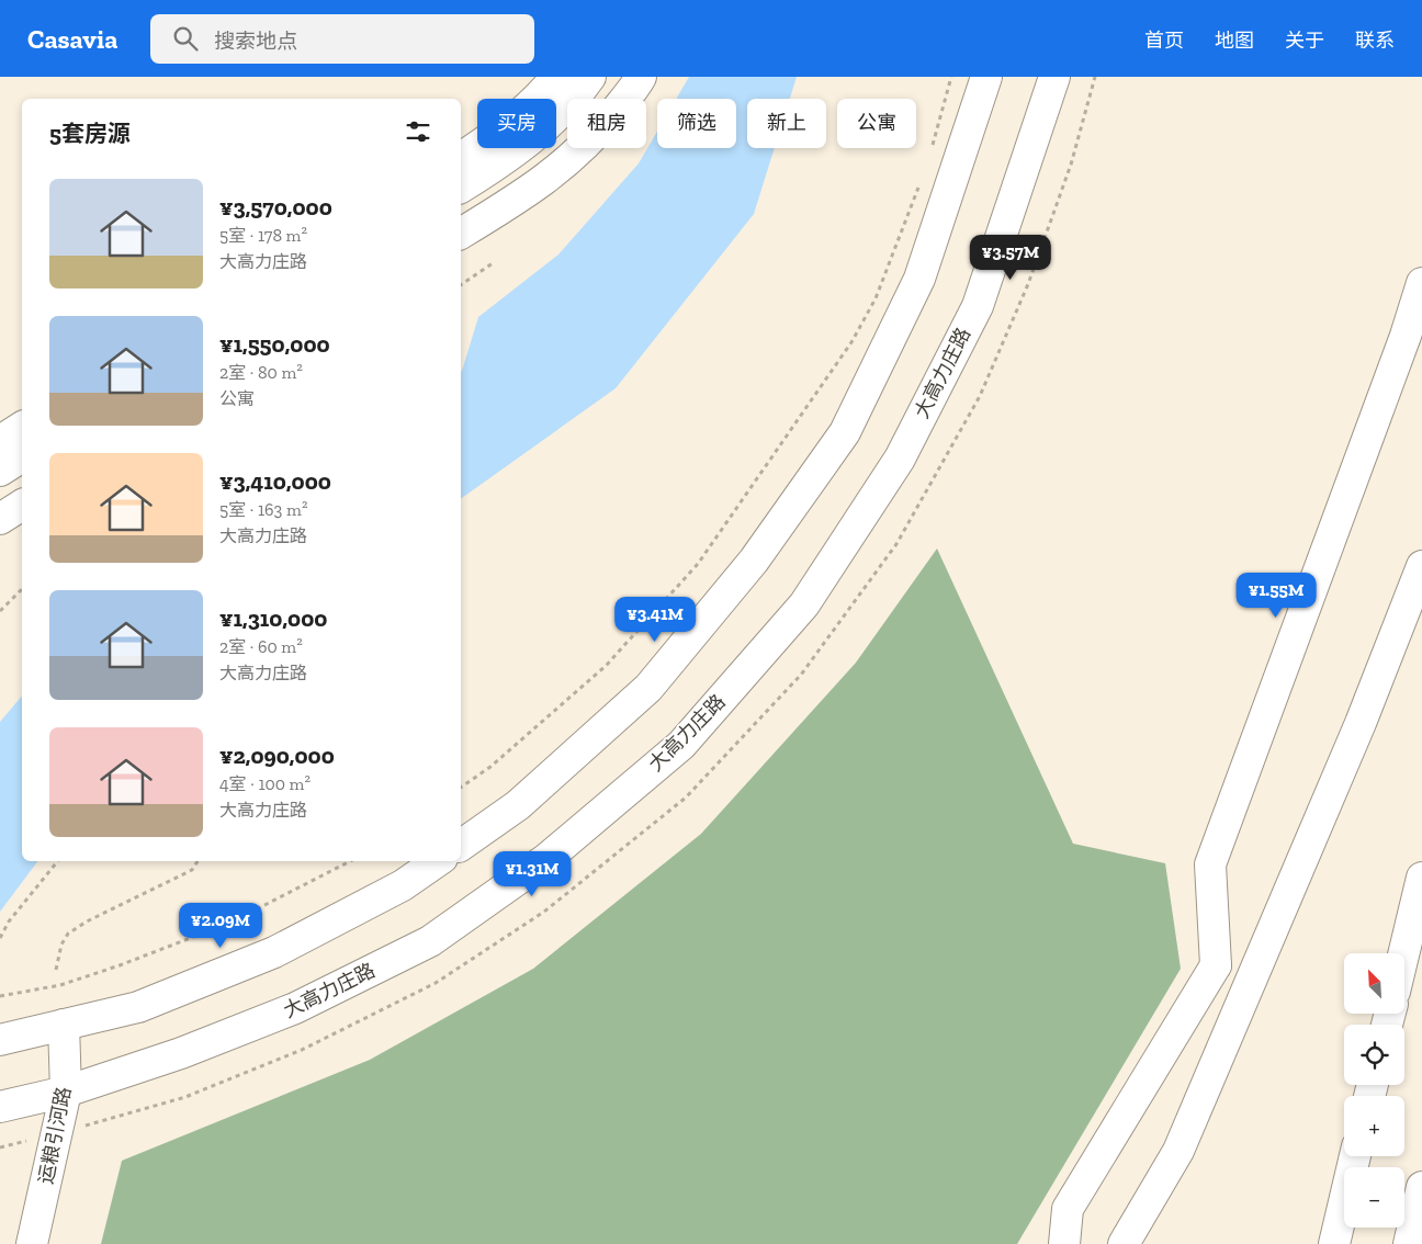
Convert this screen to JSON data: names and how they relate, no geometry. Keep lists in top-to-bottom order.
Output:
{
  "streets": {
    "main road": ["大高力庄路", "运粮引河路"]
  },
  "crossings": [
    ["大高力庄路", "运粮引河路"]
  ],
  "north": "top left",
  "page": {
    "header": "Casavia",
    "search": "搜索地点",
    "nav": [
      "首页",
      "地图",
      "关于",
      "联系"
    ],
    "chip": [
      "买房",
      "租房",
      "筛选",
      "新上",
      "公寓"
    ],
    "heading": "5套房源",
    "list": [
      {
        "name": "¥3,570,000",
        "note": "5室 · 178 m² · 大高力庄路"
      },
      {
        "name": "¥1,550,000",
        "note": "2室 · 80 m² · 公寓"
      },
      {
        "name": "¥3,410,000",
        "note": "5室 · 163 m² · 大高力庄路"
      },
      {
        "name": "¥1,310,000",
        "note": "2室 · 60 m² · 大高力庄路"
      },
      {
        "name": "¥2,090,000",
        "note": "4室 · 100 m² · 大高力庄路"
      }
    ],
    "price": [
      "¥3.57M",
      "¥1.55M",
      "¥3.41M",
      "¥1.31M",
      "¥2.09M"
    ],
    "map_buttons": ["+", "−"]
  }
}
